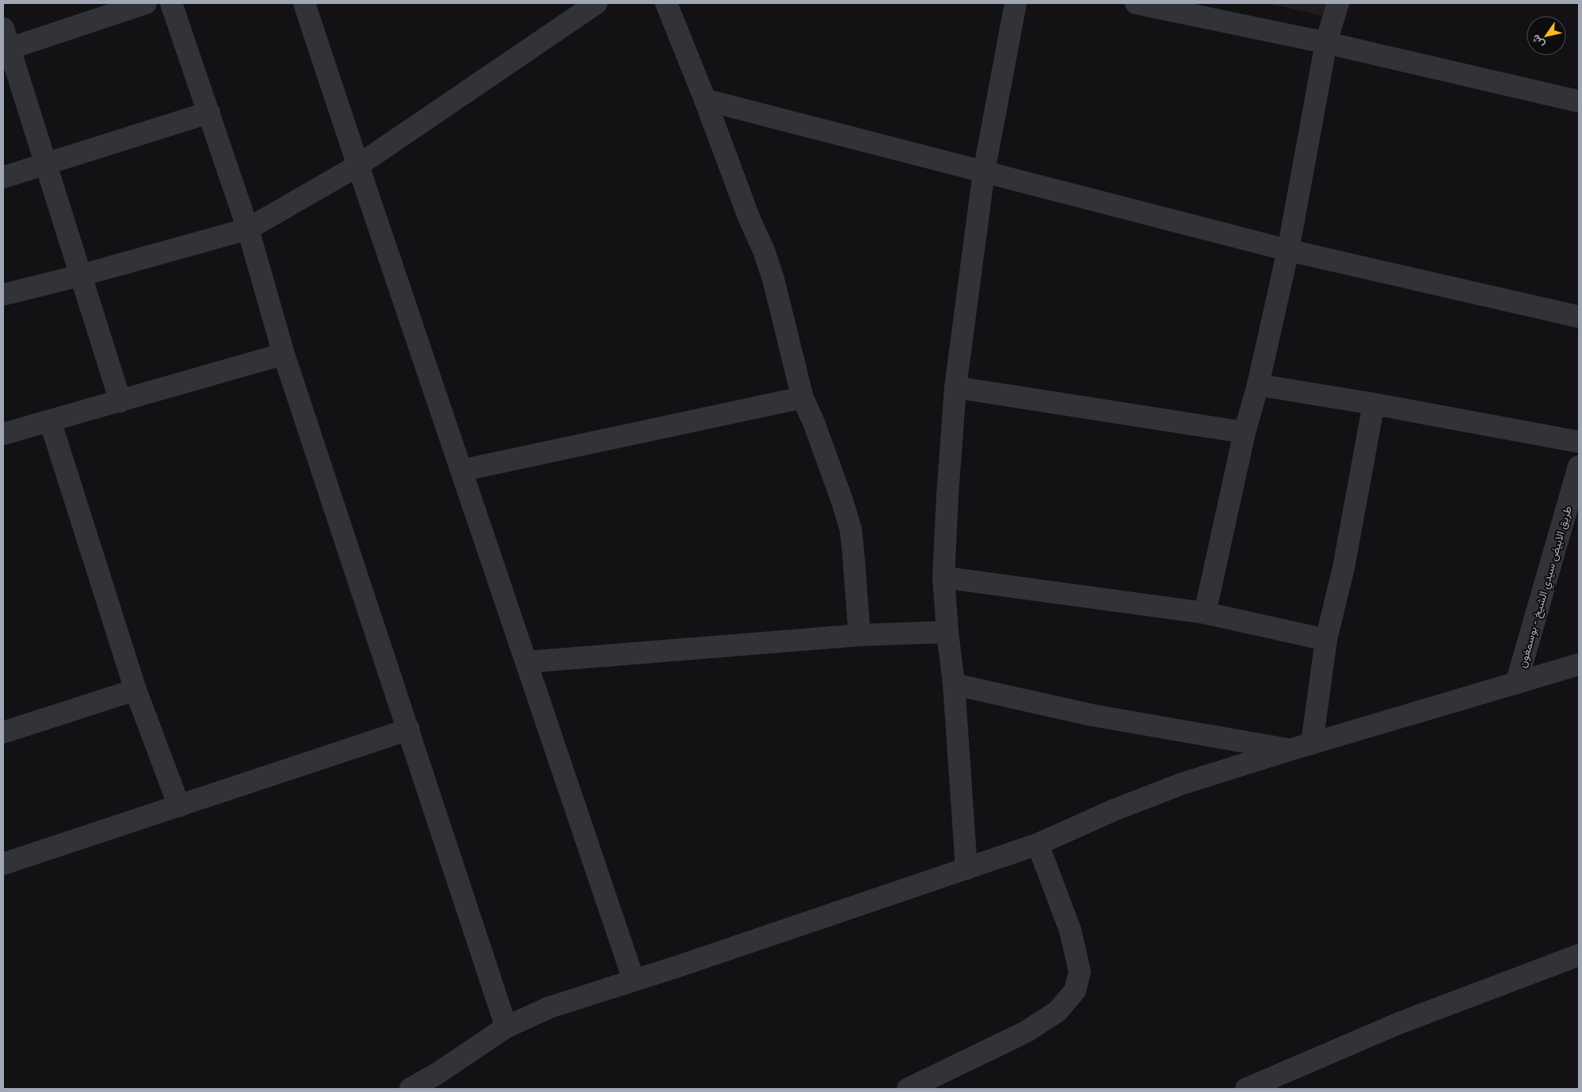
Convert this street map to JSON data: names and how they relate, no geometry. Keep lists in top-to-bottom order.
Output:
{
  "streets": {
    "street": ["طريق الابيض سيدي الشيخ - بوسمغون"]
  },
  "north": "bottom left"
}
